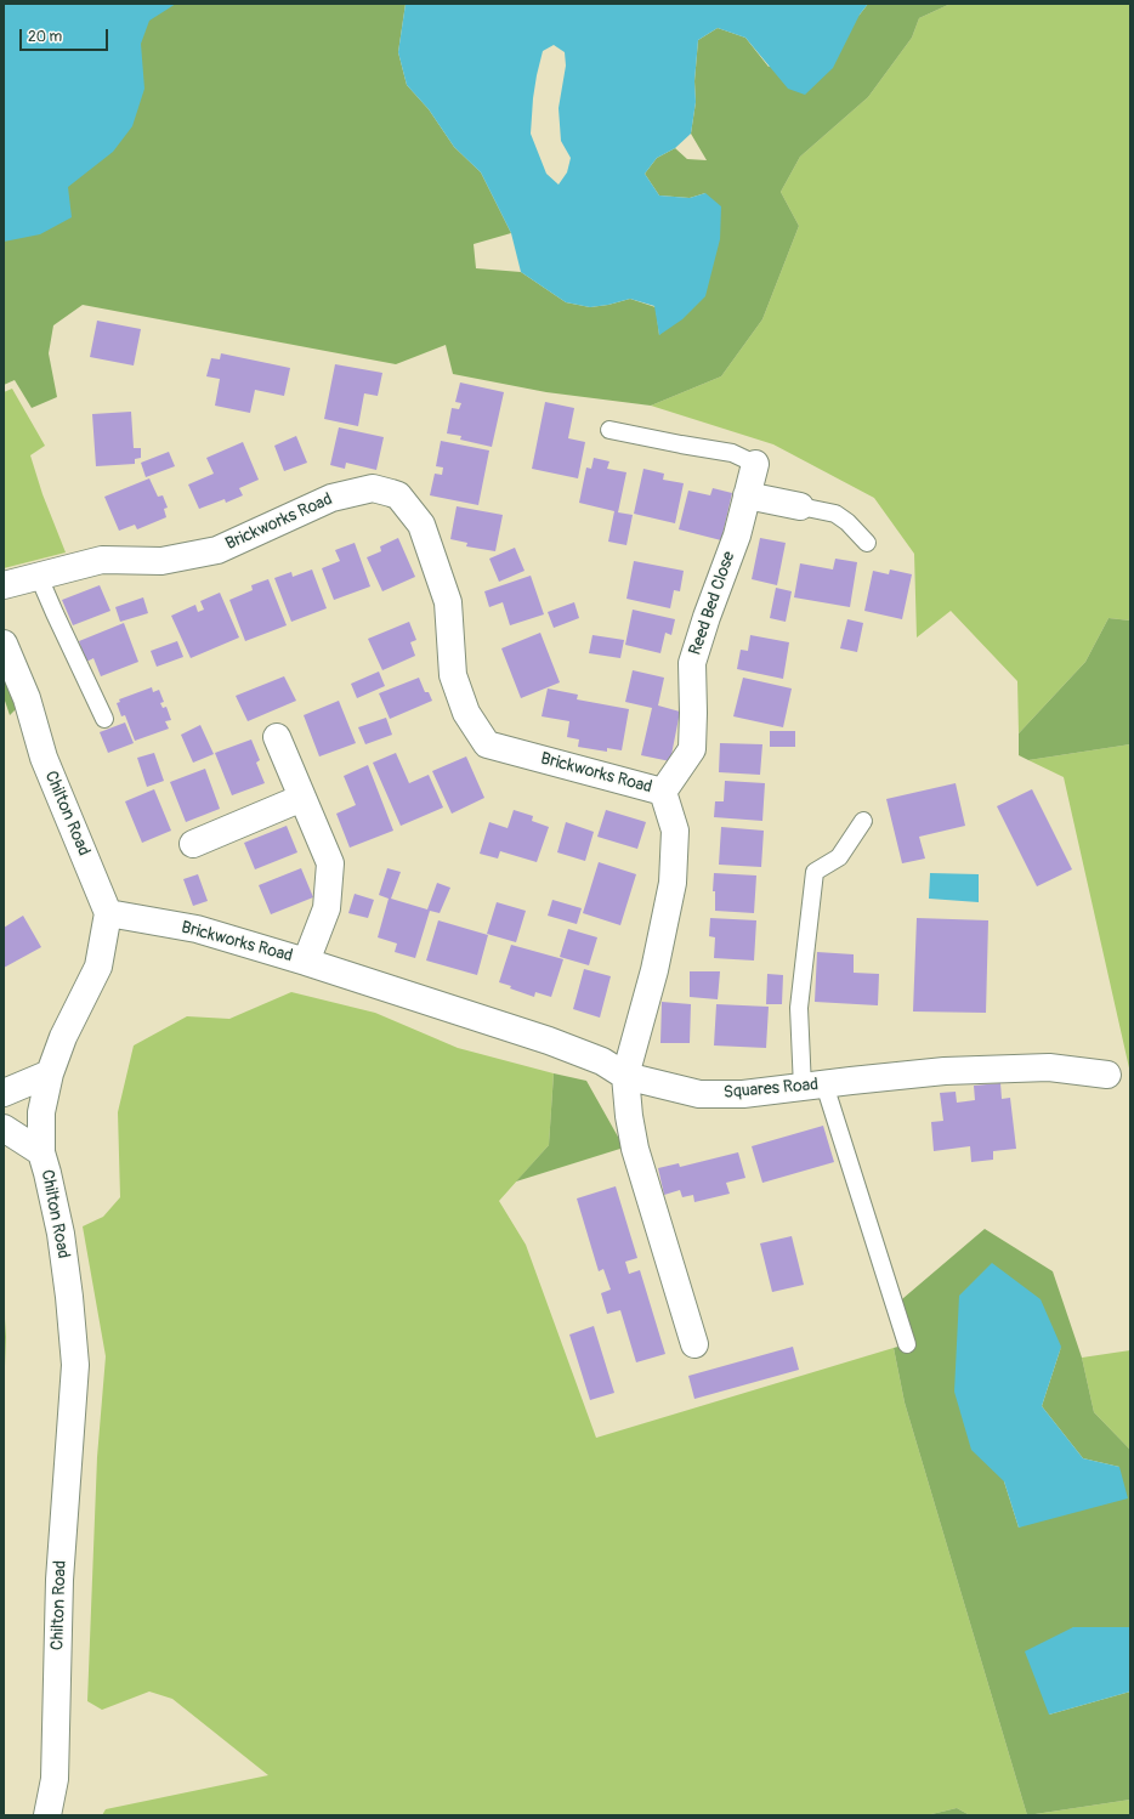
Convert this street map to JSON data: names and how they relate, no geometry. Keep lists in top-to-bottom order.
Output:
{
  "streets": {
    "street": [
      "Brickworks Road",
      "Reed Bed Close",
      "Chilton Road",
      "Squares Road"
    ]
  },
  "crossings": [
    ["Brickworks Road", "Reed Bed Close"],
    ["Brickworks Road", "Chilton Road"],
    ["Brickworks Road", "Squares Road"]
  ],
  "scale_bar": "20 m"
}
